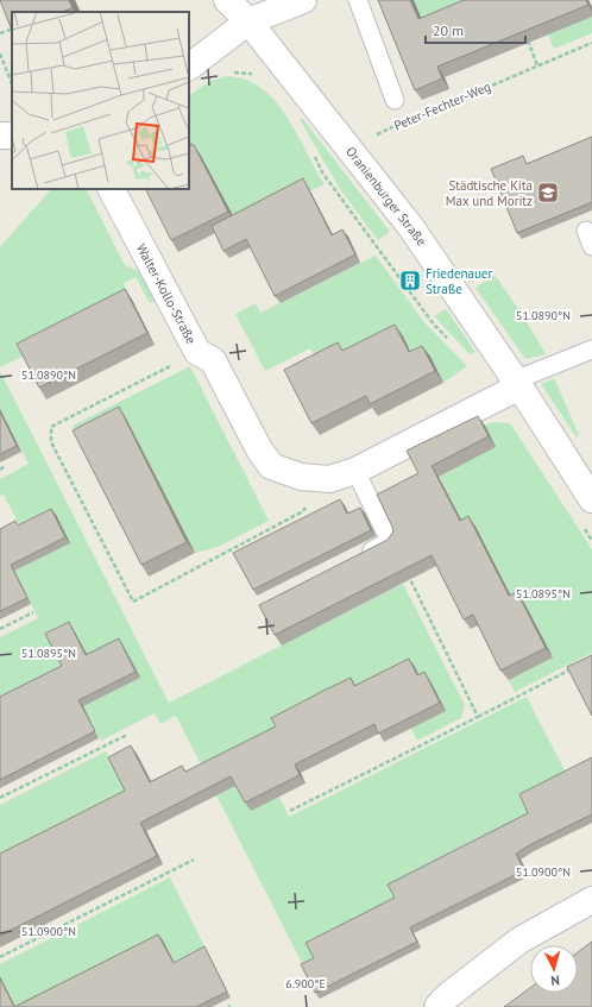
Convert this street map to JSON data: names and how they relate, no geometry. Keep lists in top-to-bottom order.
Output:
{
  "streets": {
    "street": ["Oranienburger Straße", "Walter-Kollo-Straße"],
    "path": ["Peter-Fechter-Weg"]
  },
  "crossings": [
    ["Peter-Fechter-Weg", "Oranienburger Straße"],
    ["Oranienburger Straße", "Walter-Kollo-Straße"]
  ],
  "places": {
    "school or university": ["Städtische Kita Max und Moritz"],
    "building": ["Friedenauer Straße"]
  },
  "scale_bar": "20 m",
  "north": "bottom",
  "coordinates": [
    "51.0890°N",
    "51.0895°N",
    "51.0900°N",
    "6.900°E"
  ]
}
